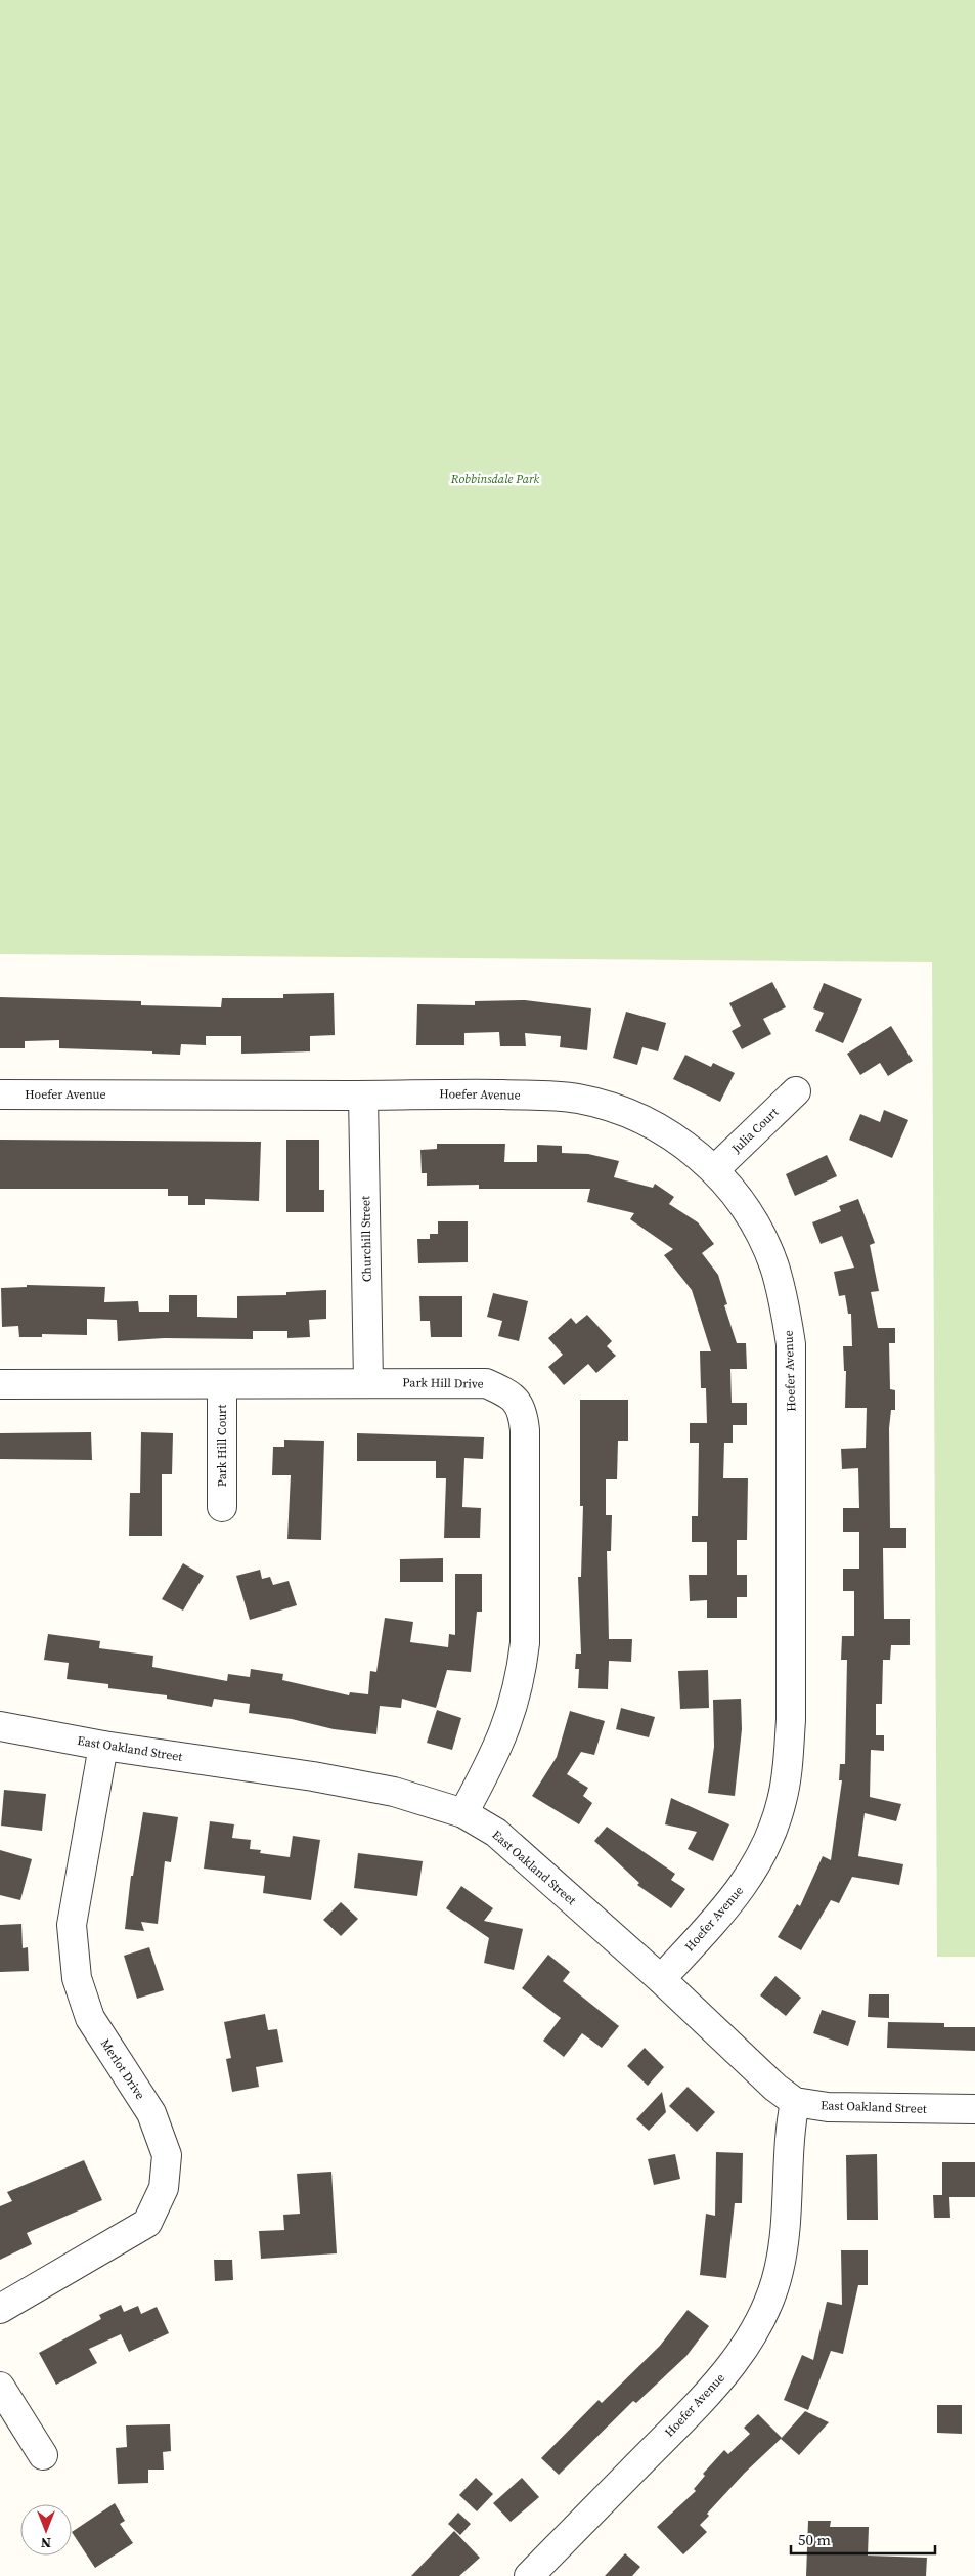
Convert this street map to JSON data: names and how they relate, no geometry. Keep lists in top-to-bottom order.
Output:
{
  "streets": {
    "street": [
      "Hoefer Avenue",
      "Julia Court",
      "Churchill Street",
      "Park Hill Drive",
      "Park Hill Court",
      "East Oakland Street",
      "Merlot Drive"
    ]
  },
  "crossings": [
    ["Hoefer Avenue", "Julia Court"],
    ["Hoefer Avenue", "Churchill Street"],
    ["Hoefer Avenue", "East Oakland Street"],
    ["Churchill Street", "Park Hill Drive"],
    ["Park Hill Drive", "Park Hill Court"],
    ["Park Hill Drive", "East Oakland Street"],
    ["East Oakland Street", "Merlot Drive"]
  ],
  "parks": ["Robbinsdale Park"],
  "scale_bar": "50 m",
  "north": "bottom"
}
